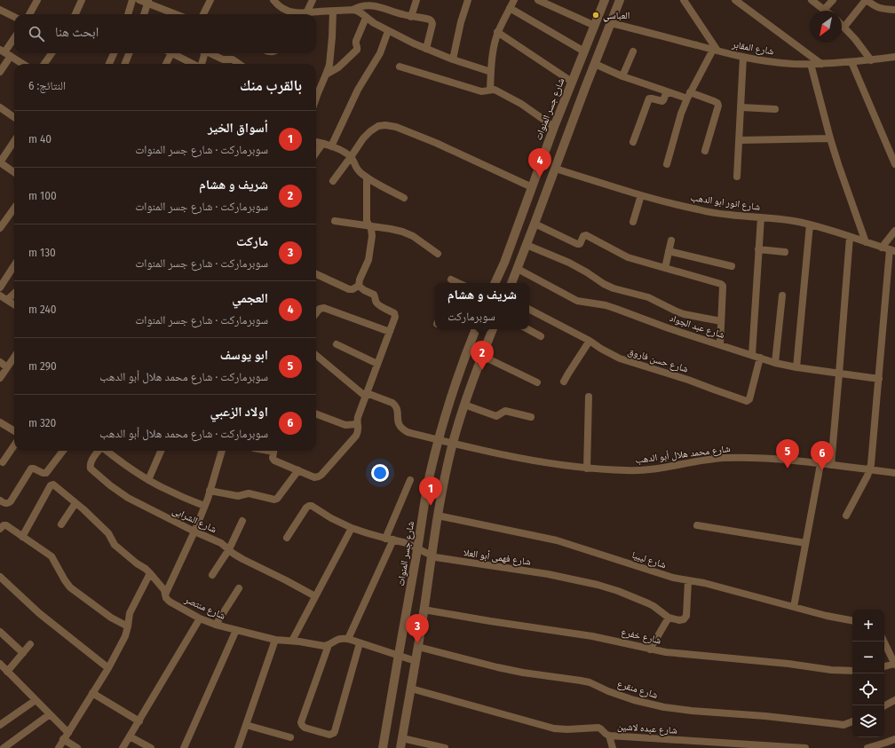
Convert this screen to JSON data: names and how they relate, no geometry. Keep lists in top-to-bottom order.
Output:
{
  "streets": {
    "street": [
      "شارع المقابر",
      "شارع جسر المنوات",
      "شارع انور ابو الدهب",
      "شارع عبد الجواد",
      "شارع حسن فاروق",
      "شارع محمد هلال أبو الدهب",
      "شارع الشرابى",
      "شارع فهمى أبو العلا",
      "شارع ليبيا",
      "شارع منتصر",
      "شارع خفرع",
      "شارع منقرع",
      "شارع عبده لاشين"
    ]
  },
  "crossings": [
    ["شارع جسر المنوات", "شارع محمد هلال أبو الدهب"],
    ["شارع جسر المنوات", "شارع فهمى أبو العلا"],
    ["شارع عبد الجواد", "شارع حسن فاروق"]
  ],
  "places": ["العباسي"],
  "north": "bottom left",
  "page": {
    "search": "ابحث هنا",
    "heading": ["بالقرب منك", "النتائج: 6"],
    "list": [
      {
        "mark": "1",
        "name": "أسواق الخير",
        "note": "سوبرماركت · شارع جسر المنوات",
        "value": "40 m"
      },
      {
        "mark": "2",
        "name": "شريف و هشام",
        "note": "سوبرماركت · شارع جسر المنوات",
        "value": "100 m"
      },
      {
        "mark": "3",
        "name": "ماركت",
        "note": "سوبرماركت · شارع جسر المنوات",
        "value": "130 m"
      },
      {
        "mark": "4",
        "name": "العجمي",
        "note": "سوبرماركت · شارع جسر المنوات",
        "value": "240 m"
      },
      {
        "mark": "5",
        "name": "ابو يوسف",
        "note": "سوبرماركت · شارع محمد هلال أبو الدهب",
        "value": "290 m"
      },
      {
        "mark": "6",
        "name": "اولاد الزعبي",
        "note": "سوبرماركت · شارع محمد هلال أبو الدهب",
        "value": "320 m"
      }
    ],
    "pins": [
      "4",
      "2",
      "5",
      "6",
      "1",
      "3"
    ],
    "popup": ["شريف و هشام", "سوبرماركت"],
    "map_buttons": ["+", "−"]
  }
}
